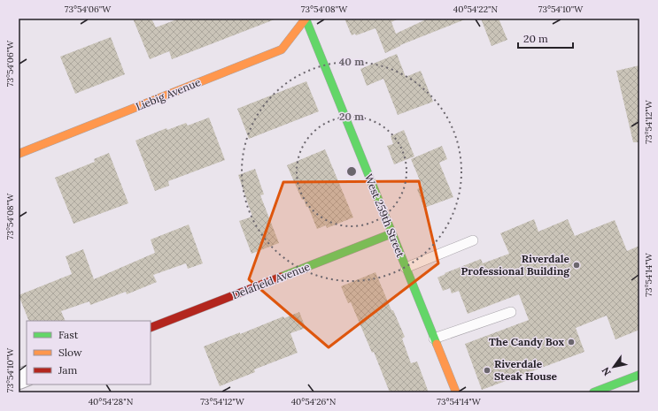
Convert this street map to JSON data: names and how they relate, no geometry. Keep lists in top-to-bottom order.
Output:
{
  "streets": {
    "street": ["Liebig Avenue", "West 259th Street", "Delafield Avenue"]
  },
  "crossings": [
    ["Liebig Avenue", "West 259th Street"],
    ["West 259th Street", "Delafield Avenue"]
  ],
  "places": ["Riverdale Professional Building", "The Candy Box", "Riverdale Steak House"],
  "legend": ["Fast", "Slow", "Jam"],
  "scale_bar": "20 m",
  "north": "bottom left",
  "coordinates": [
    "73°54'06\"W",
    "73°54'08\"W",
    "40°54'22\"N",
    "73°54'10\"W",
    "73°54'12\"W",
    "73°54'14\"W",
    "40°54'28\"N",
    "40°54'26\"N"
  ],
  "rings": ["40 m", "20 m"]
}
